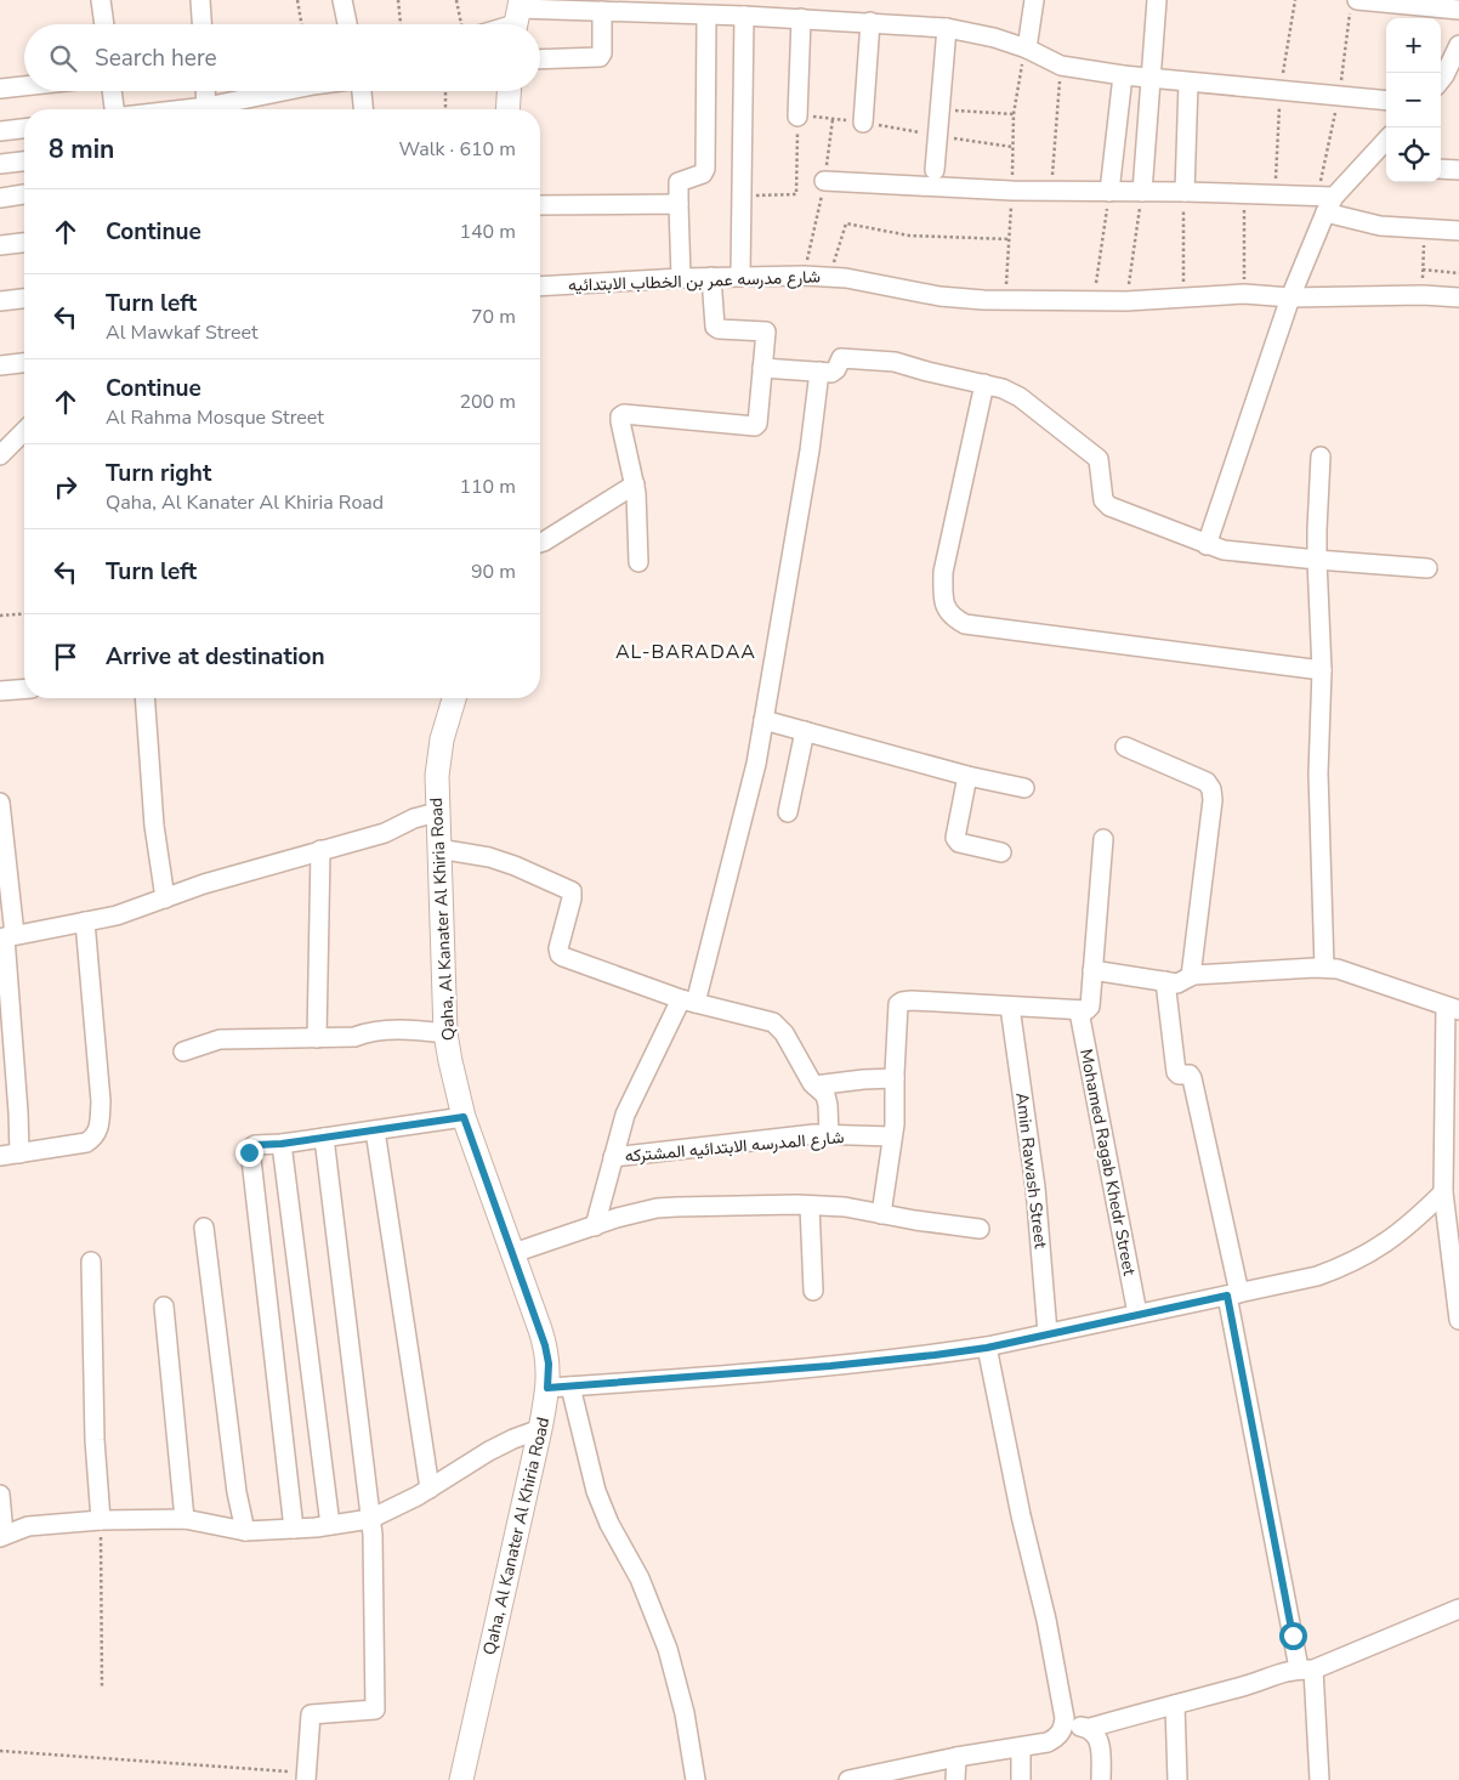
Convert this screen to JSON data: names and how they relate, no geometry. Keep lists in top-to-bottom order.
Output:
{
  "streets": {
    "street": [
      "شارع مدرسه عمر بن الخطاب الابتدائيه",
      "Qaha, Al Kanater Al Khiria Road",
      "شارع المدرسه الابتدائيه المشتركه",
      "Mohamed Ragab Khedr Street",
      "Amin Rawash Street"
    ]
  },
  "districts": ["AL-BARADAA"],
  "page": {
    "map_buttons": ["+", "−"],
    "search": "Search here",
    "heading": ["8 min", "Walk · 610 m"],
    "list": [
      ["Continue", "140 m"],
      ["Turn left", "Al Mawkaf Street", "70 m"],
      ["Continue", "Al Rahma Mosque Street", "200 m"],
      ["Turn right", "Qaha, Al Kanater Al Khiria Road", "110 m"],
      ["Turn left", "90 m"],
      "Arrive at destination"
    ]
  }
}
